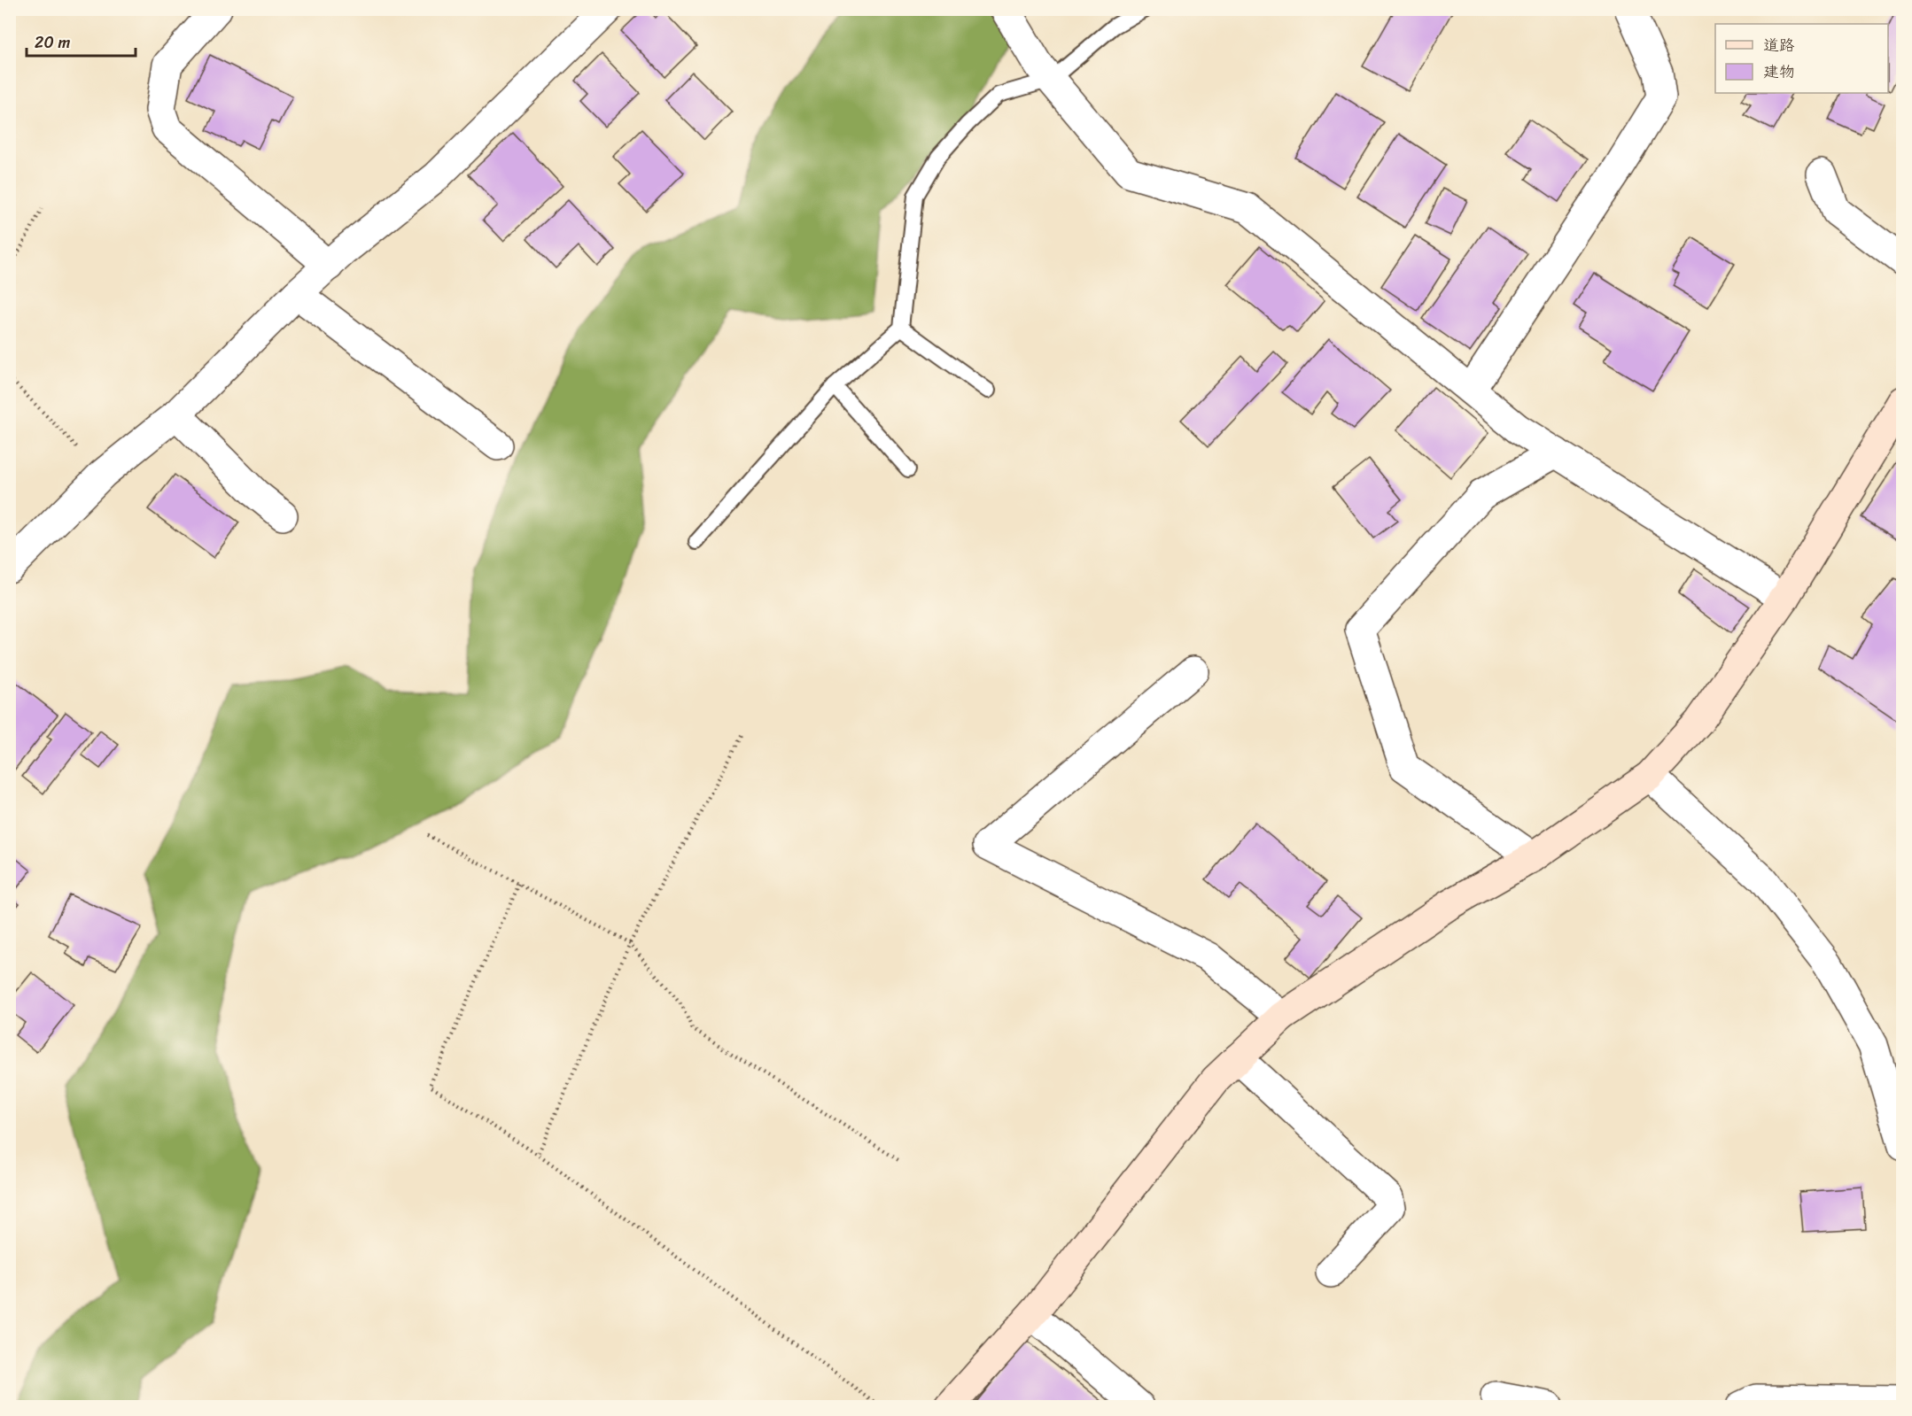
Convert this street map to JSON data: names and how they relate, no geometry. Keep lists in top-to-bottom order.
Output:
{
  "legend": ["道路", "建物"],
  "scale_bar": "20 m"
}
